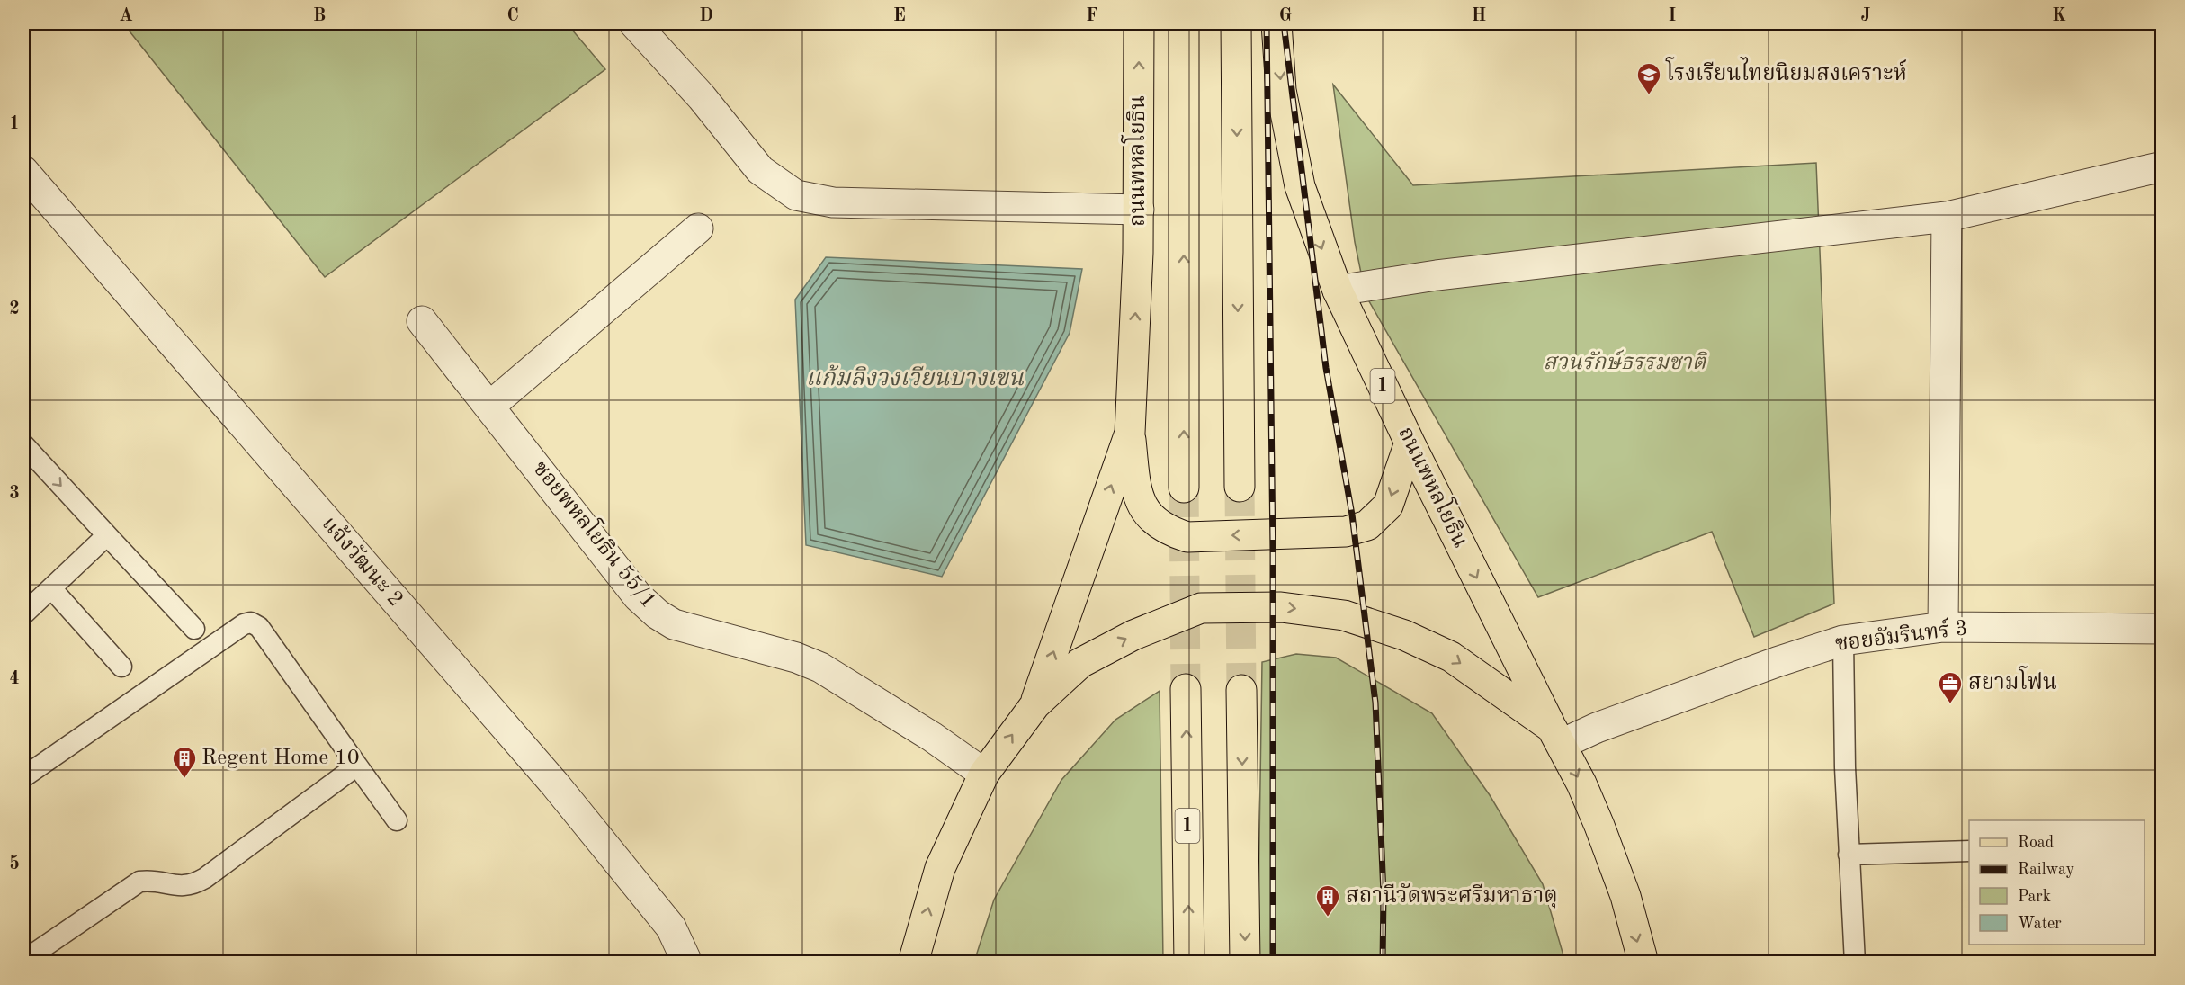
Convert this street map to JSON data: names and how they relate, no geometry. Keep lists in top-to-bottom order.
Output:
{
  "streets": {
    "main road": ["ถนนพหลโยธิน", "1"],
    "street": ["ซอยพหลโยธิน 55/1", "แจ้งวัฒนะ 2", "ซอยอัมรินทร์ 3"]
  },
  "crossings": [
    ["ถนนพหลโยธิน", "ซอยอัมรินทร์ 3"]
  ],
  "water": ["แก้มลิงวงเวียนบางเขน"],
  "parks": ["สวนรักษ์ธรรมชาติ"],
  "places": {
    "school or university": ["โรงเรียนไทยนิยมสงเคราะห์"],
    "office": ["สยามโฟน"],
    "building": ["Regent Home 10", "สถานีวัดพระศรีมหาธาตุ"]
  },
  "legend": [
    "Road",
    "Railway",
    "Park",
    "Water"
  ],
  "grid": {
    "columns": [
      "A",
      "B",
      "C",
      "D",
      "E",
      "F",
      "G",
      "H",
      "I",
      "J",
      "K"
    ],
    "rows": [
      "1",
      "2",
      "3",
      "4",
      "5"
    ]
  }
}
